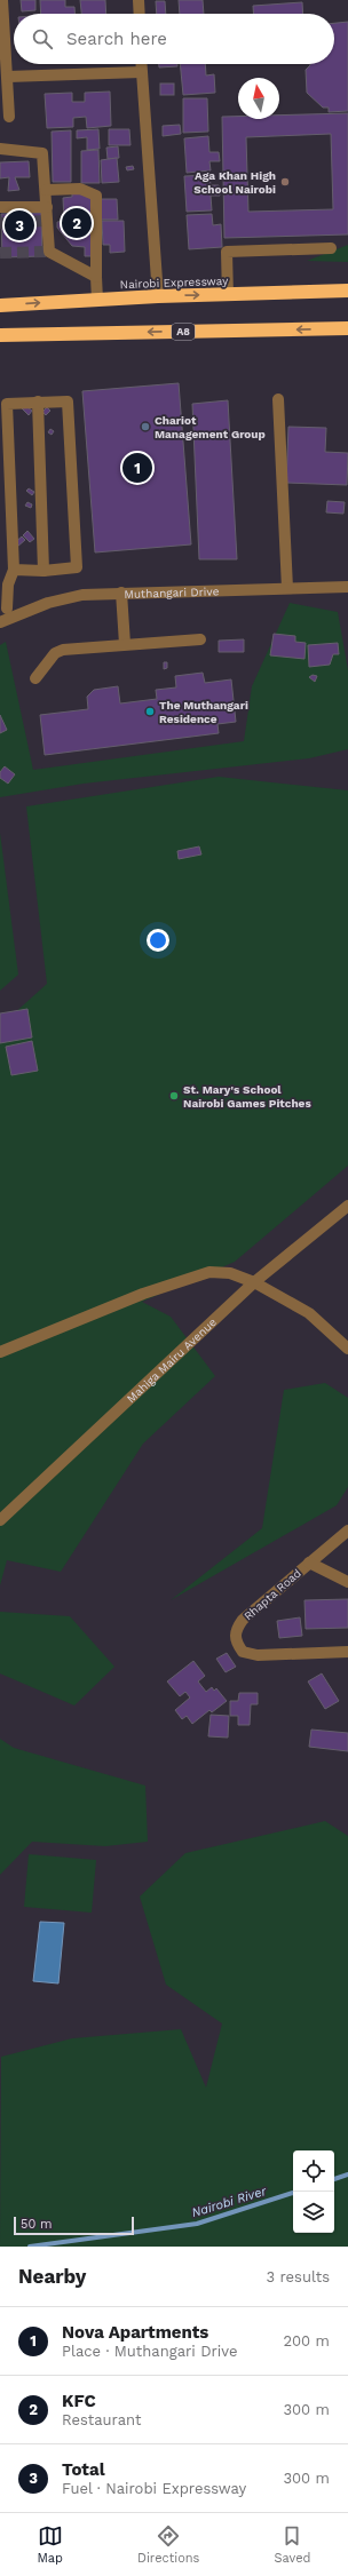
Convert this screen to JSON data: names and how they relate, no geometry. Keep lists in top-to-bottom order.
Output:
{
  "streets": {
    "highway": ["Nairobi Expressway", "A8"],
    "street": ["Muthangari Drive", "Mahiga Mairu Avenue", "Rhapta Road"]
  },
  "water": ["Nairobi River"],
  "places": [
    "Aga Khan High School Nairobi",
    "Chariot Management Group",
    "The Muthangari Residence",
    "St. Mary's School Nairobi Games Pitches"
  ],
  "scale_bar": "50 m",
  "north": "top",
  "page": {
    "search": "Search here",
    "pins": ["2", "3", "1"],
    "scale": "50 m",
    "heading": ["Nearby", "3 results"],
    "list": [
      {
        "mark": "1",
        "name": "Nova Apartments",
        "note": "Place · Muthangari Drive",
        "value": "200 m"
      },
      {
        "mark": "2",
        "name": "KFC",
        "note": "Restaurant",
        "value": "300 m"
      },
      {
        "mark": "3",
        "name": "Total",
        "note": "Fuel · Nairobi Expressway",
        "value": "300 m"
      }
    ],
    "nav": ["Map", "Directions", "Saved"]
  }
}
